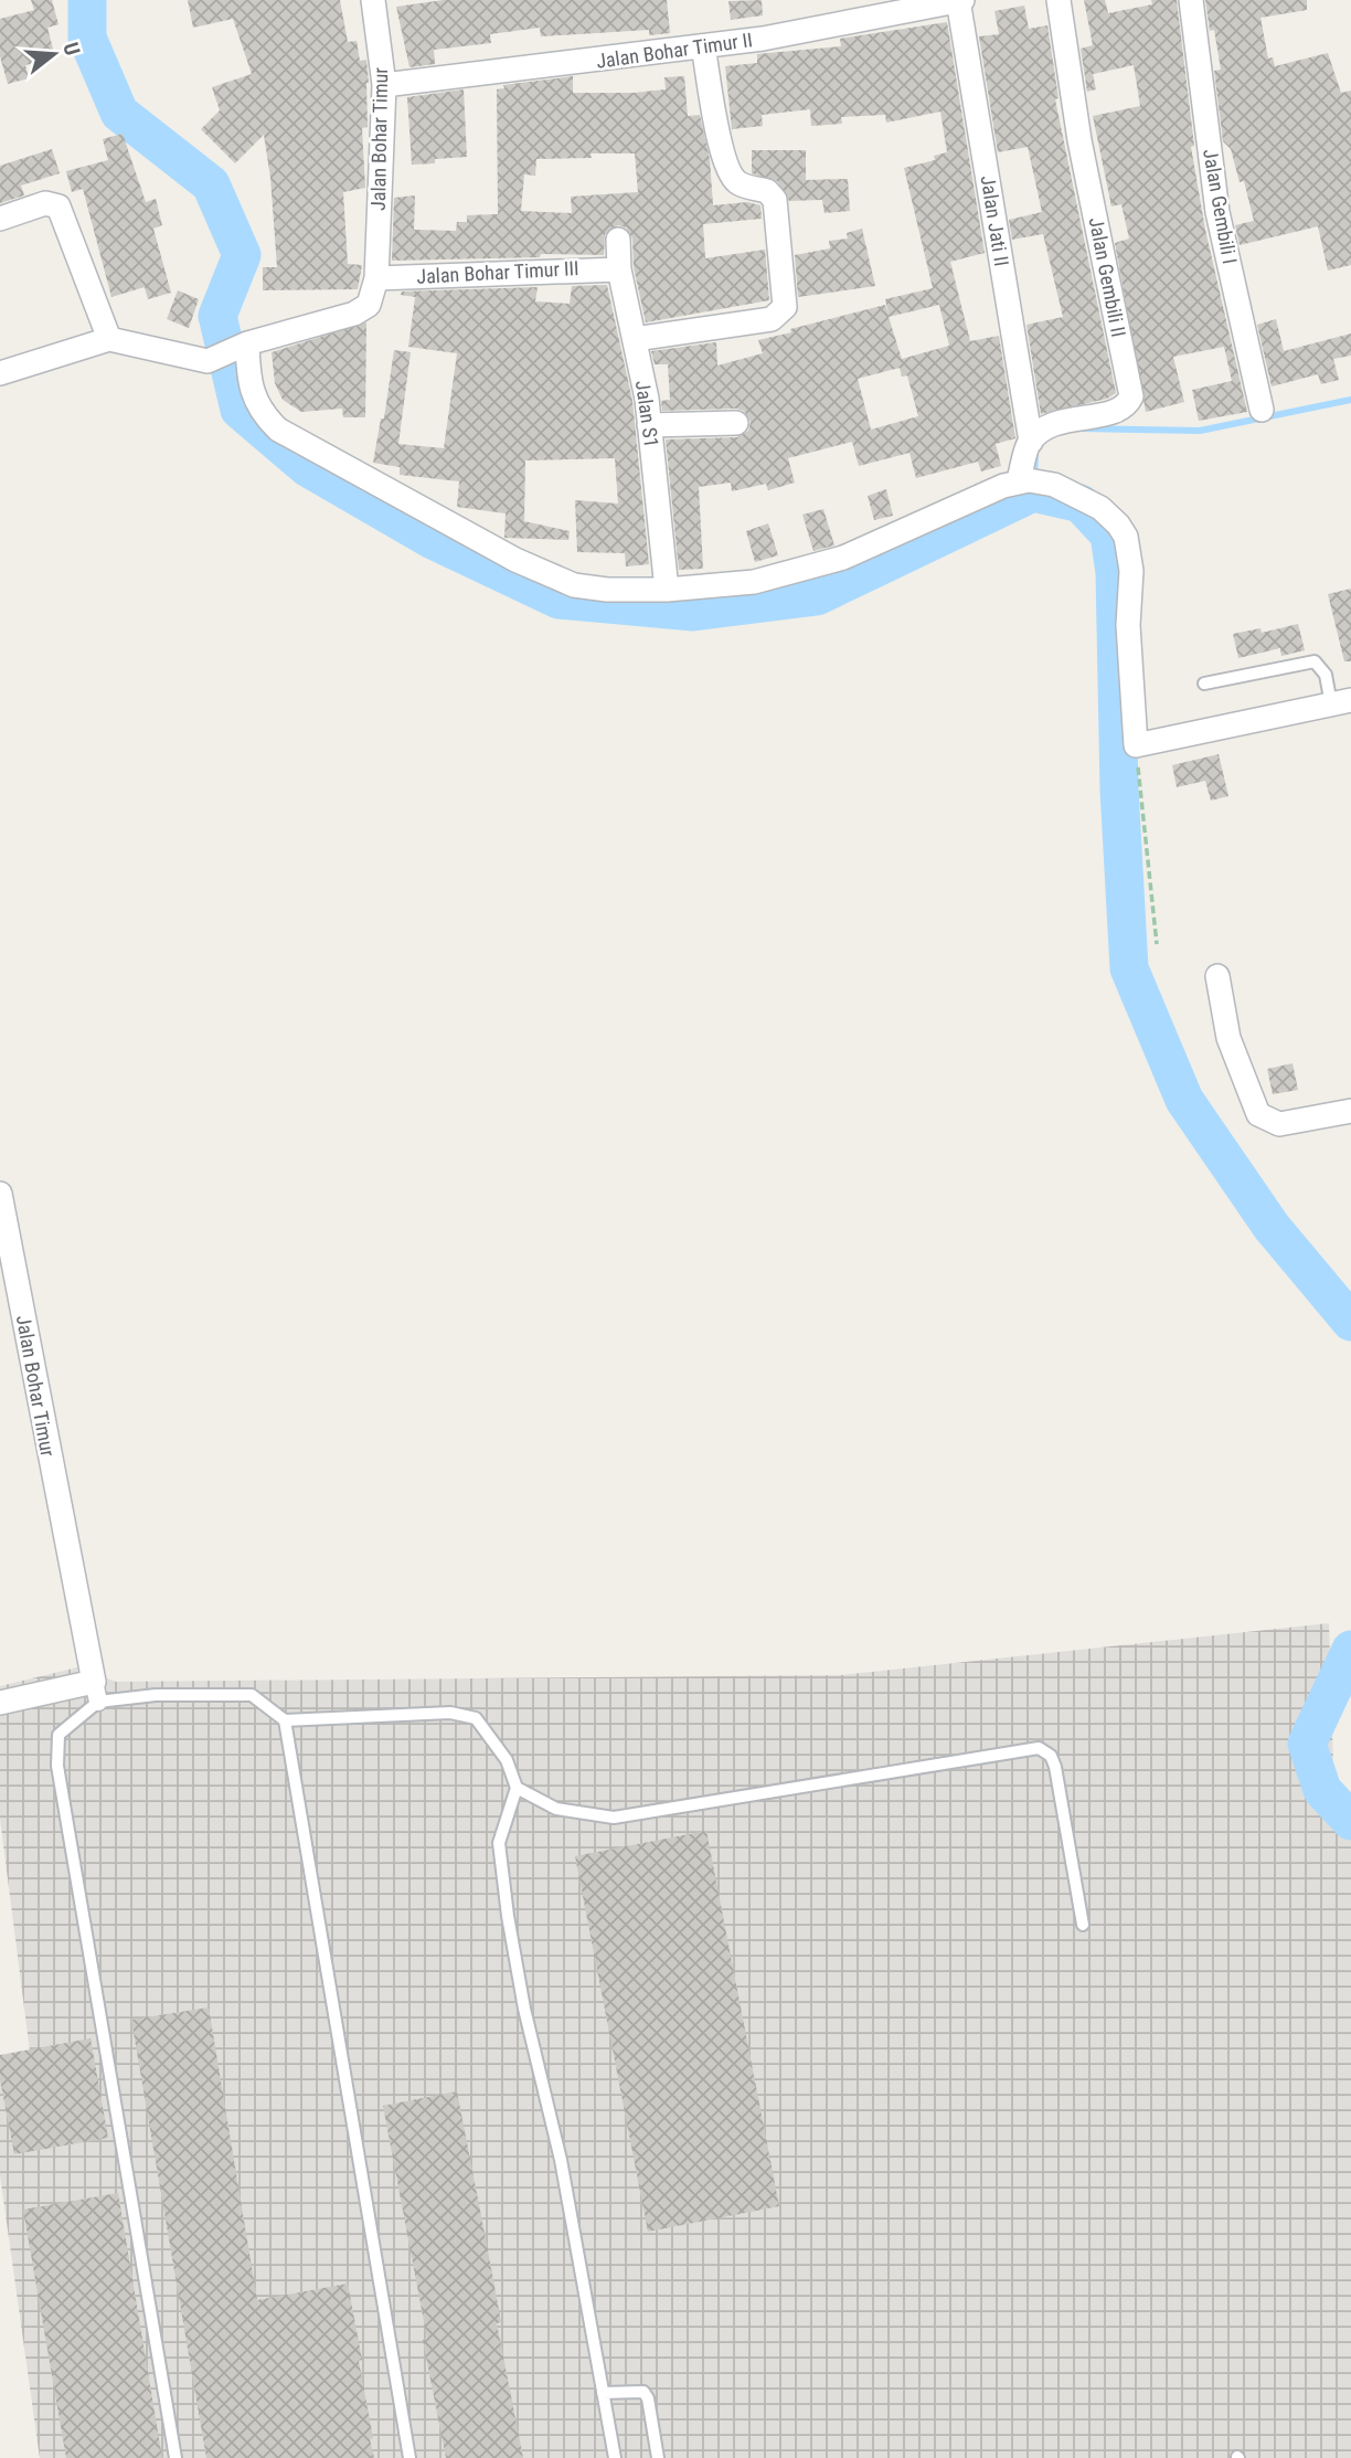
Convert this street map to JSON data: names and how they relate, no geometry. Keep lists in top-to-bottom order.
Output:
{
  "streets": {
    "street": [
      "Jalan Bohar Timur II",
      "Jalan Bohar Timur",
      "Jalan Gembili I",
      "Jalan Jati II",
      "Jalan Bohar Timur III",
      "Jalan Gembili II",
      "Jalan S1"
    ]
  },
  "crossings": [
    ["Jalan Bohar Timur II", "Jalan Bohar Timur"],
    ["Jalan Bohar Timur II", "Jalan Jati II"],
    ["Jalan Bohar Timur", "Jalan Bohar Timur III"],
    ["Jalan Jati II", "Jalan Gembili II"],
    ["Jalan Bohar Timur III", "Jalan S1"]
  ],
  "north": "right"
}
